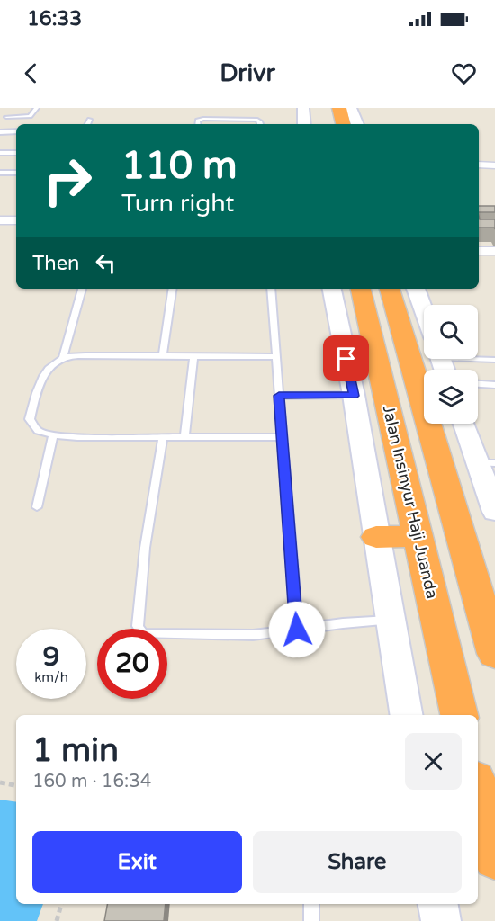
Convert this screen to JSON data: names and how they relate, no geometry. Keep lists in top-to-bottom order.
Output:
{
  "streets": {
    "highway": ["Jalan Insinyur Haji Juanda"]
  },
  "page": {
    "status": "16:33",
    "header": "Drivr",
    "turn": ["110 m", "Turn right"],
    "then": "Then",
    "speed": "9 km/h",
    "limit": "20",
    "heading": ["1 min", "160 m · 16:34"],
    "buttons": ["Exit", "Share"]
  }
}
